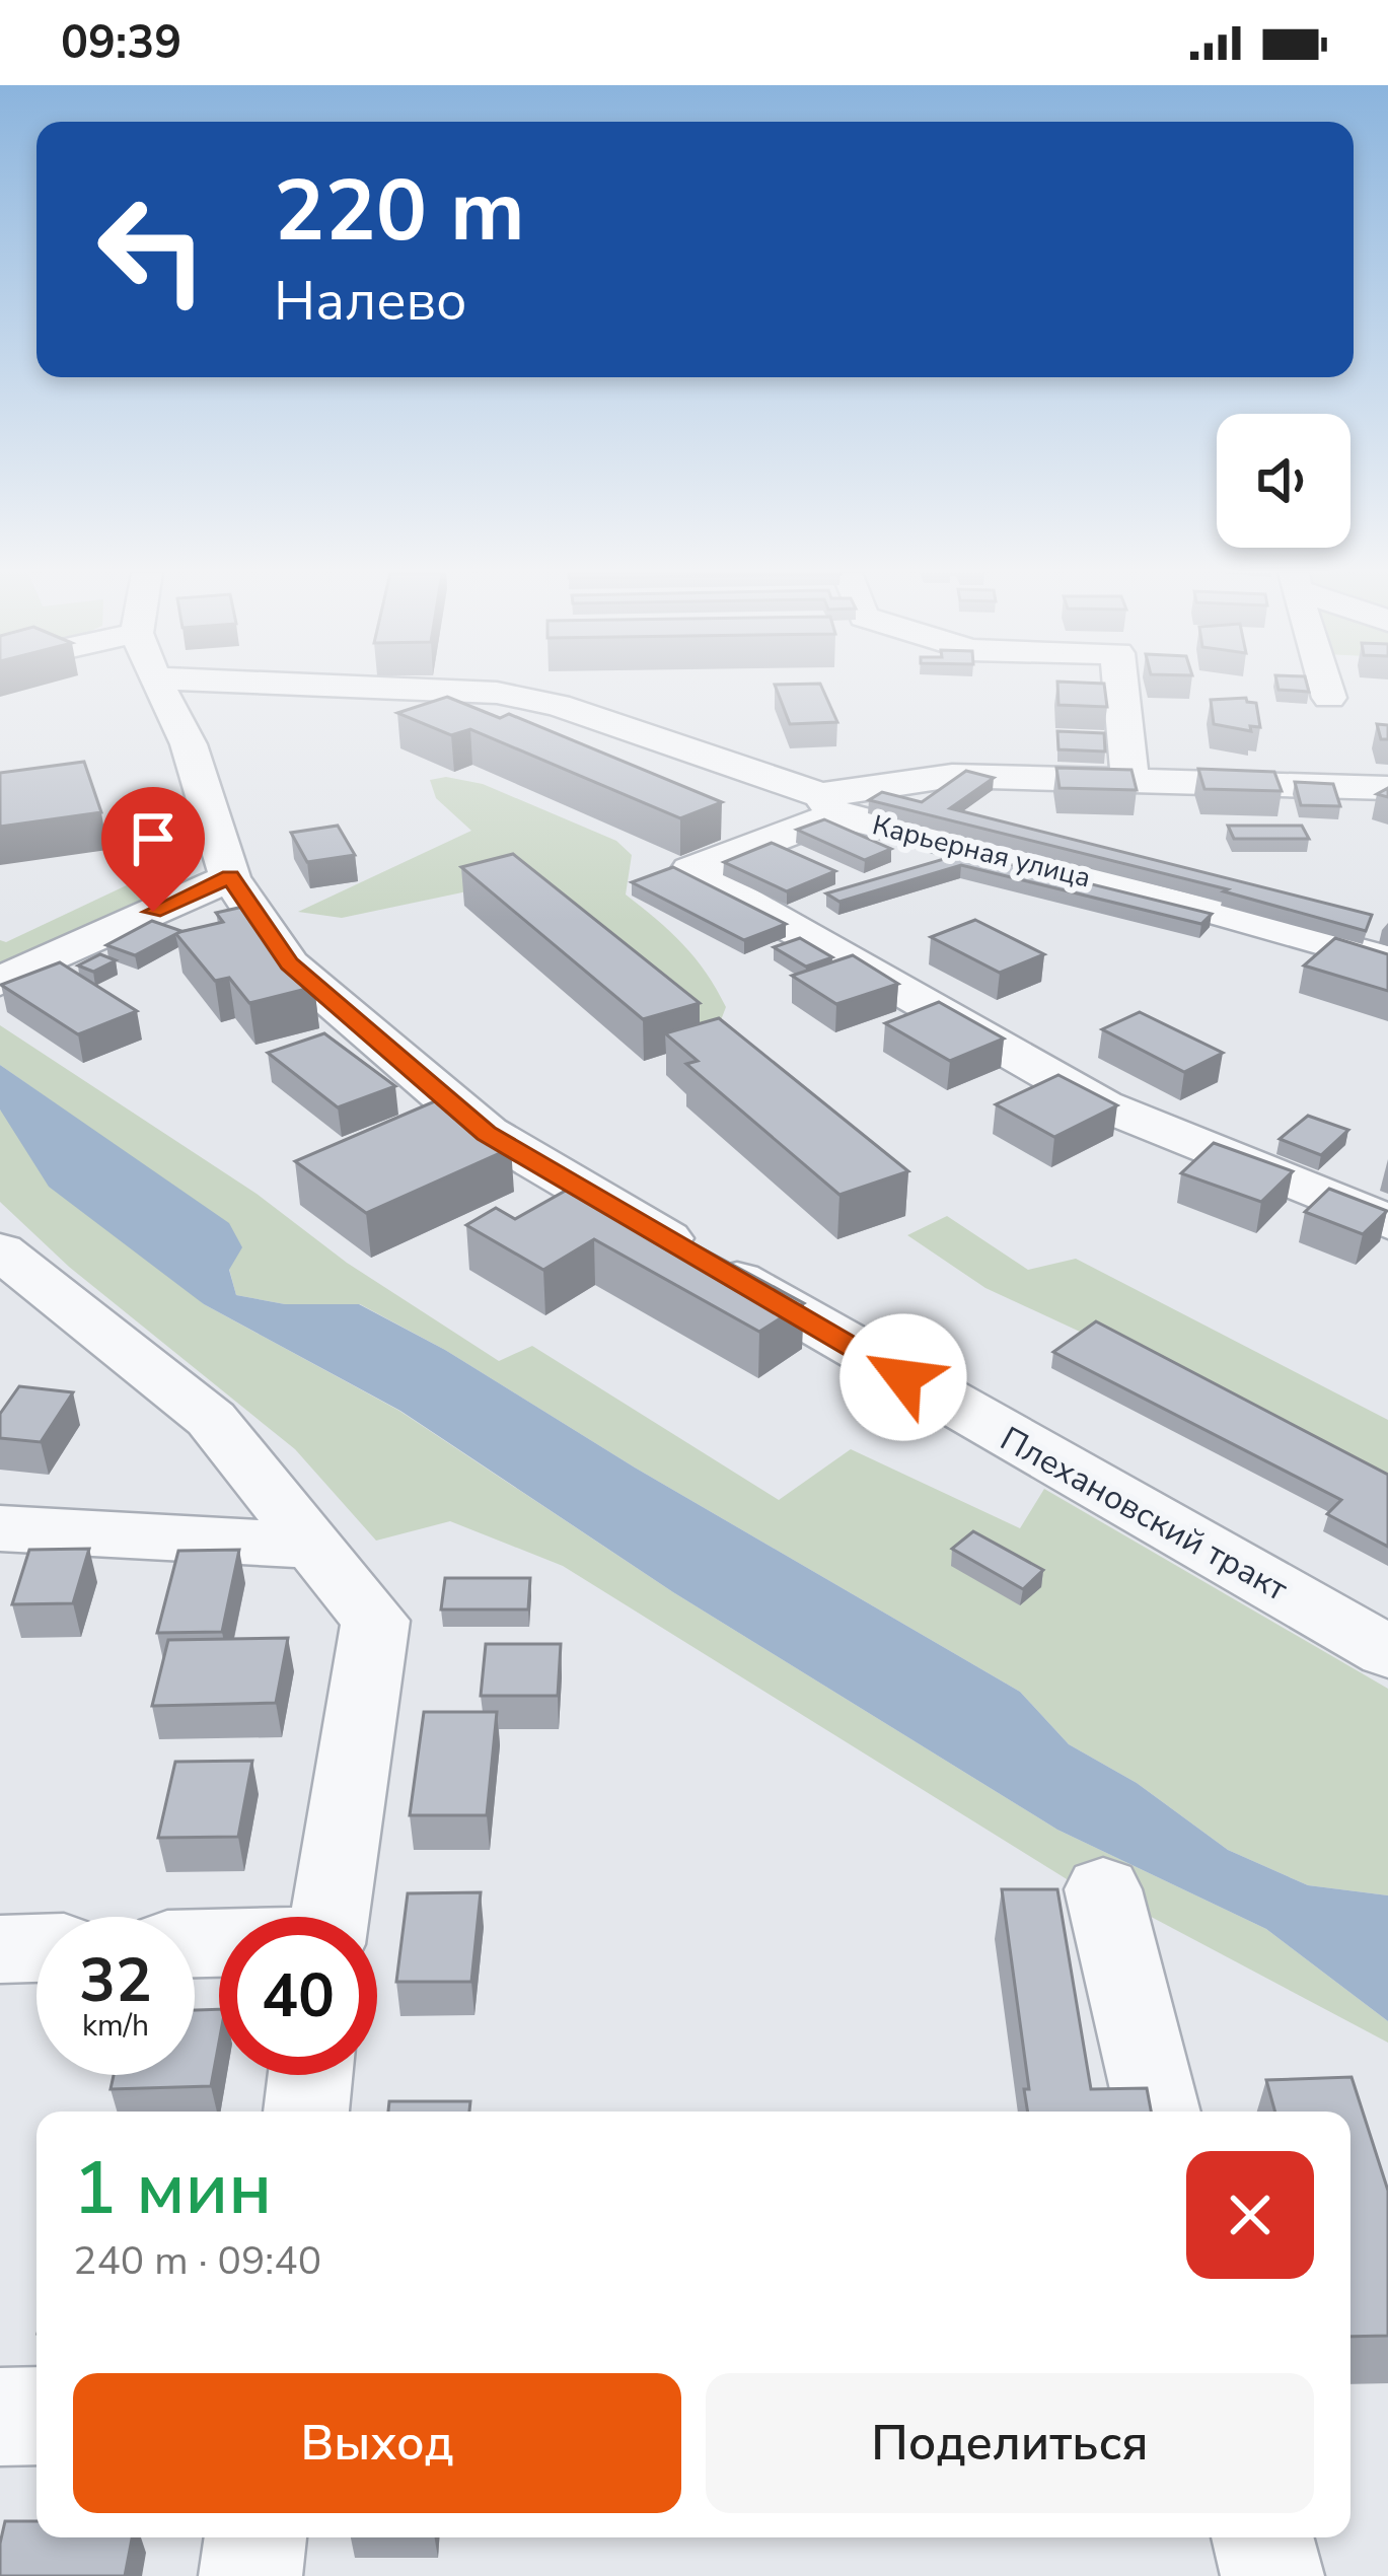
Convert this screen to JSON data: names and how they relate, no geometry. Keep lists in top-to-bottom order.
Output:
{
  "streets": {
    "street": ["Карьерная улица", "Плехановский тракт"]
  },
  "page": {
    "status": "09:39",
    "turn": ["220 m", "Налево"],
    "speed": "32 km/h",
    "limit": "40",
    "heading": ["1 мин", "240 m · 09:40"],
    "buttons": ["Выход", "Поделиться"]
  }
}
